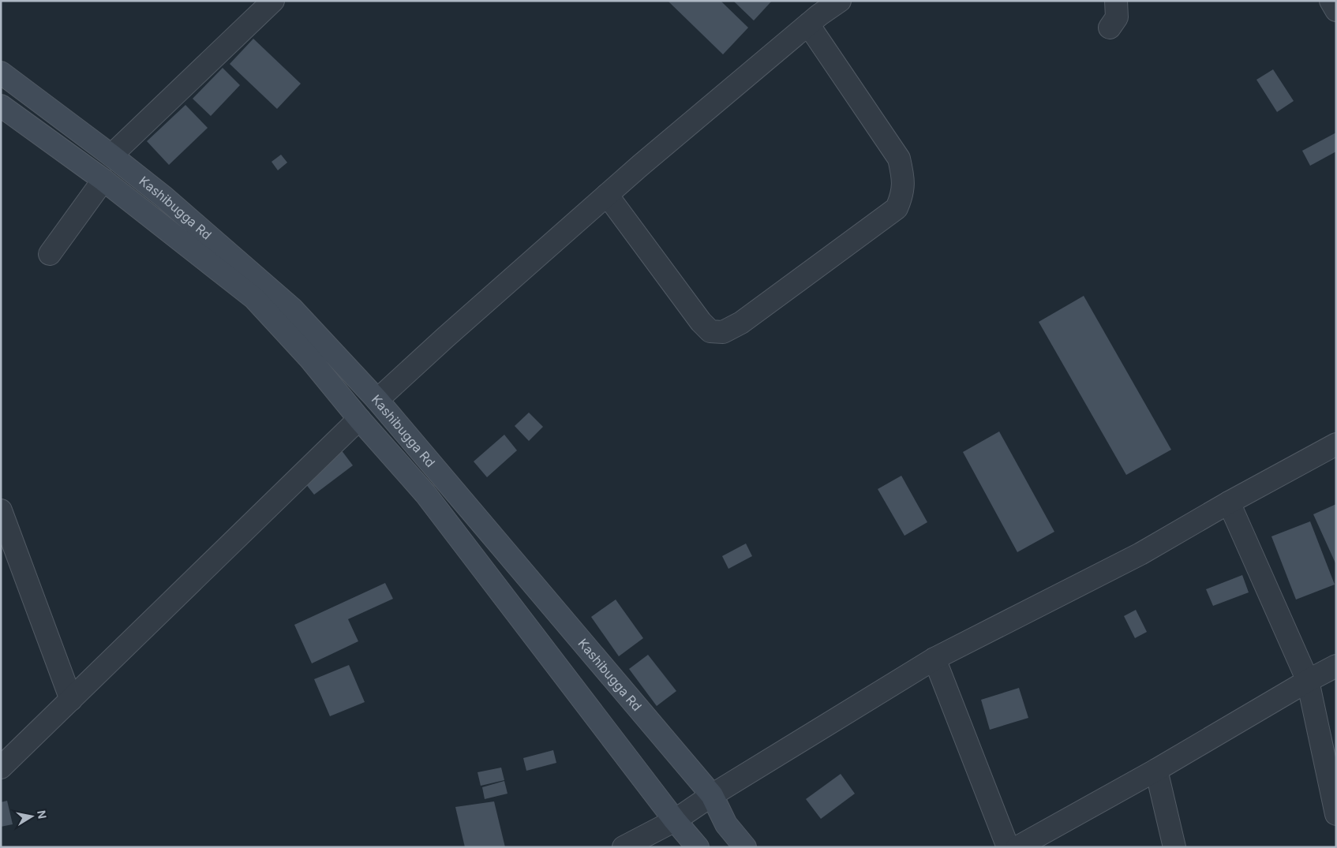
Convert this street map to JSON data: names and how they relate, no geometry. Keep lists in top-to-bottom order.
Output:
{
  "streets": {
    "main road": ["Kashibugga Rd"]
  },
  "north": "right"
}
